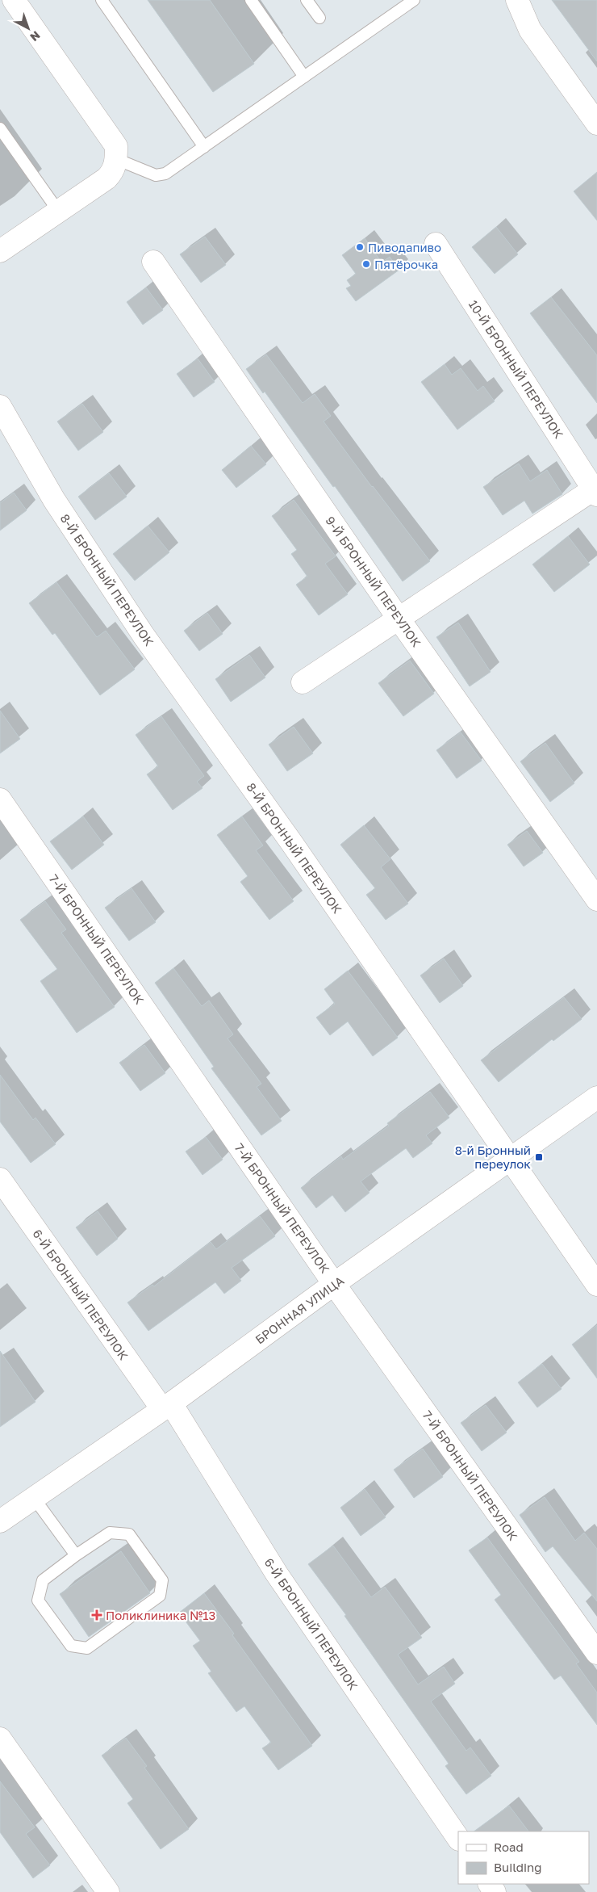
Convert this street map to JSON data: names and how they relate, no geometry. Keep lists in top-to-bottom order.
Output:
{
  "streets": {
    "street": [
      "10-Й БРОННЫЙ ПЕРЕУЛОК",
      "8-Й БРОННЫЙ ПЕРЕУЛОК",
      "9-Й БРОННЫЙ ПЕРЕУЛОК",
      "7-Й БРОННЫЙ ПЕРЕУЛОК",
      "6-Й БРОННЫЙ ПЕРЕУЛОК",
      "БРОННАЯ УЛИЦА"
    ]
  },
  "crossings": [
    ["8-Й БРОННЫЙ ПЕРЕУЛОК", "БРОННАЯ УЛИЦА"],
    ["7-Й БРОННЫЙ ПЕРЕУЛОК", "БРОННАЯ УЛИЦА"],
    ["6-Й БРОННЫЙ ПЕРЕУЛОК", "БРОННАЯ УЛИЦА"]
  ],
  "places": {
    "other": ["Пиводапиво", "Пятёрочка"],
    "transit": ["8-й Бронный переулок"],
    "health": ["Поликлиника №13"]
  },
  "legend": ["Road", "Building"],
  "north": "bottom right"
}
